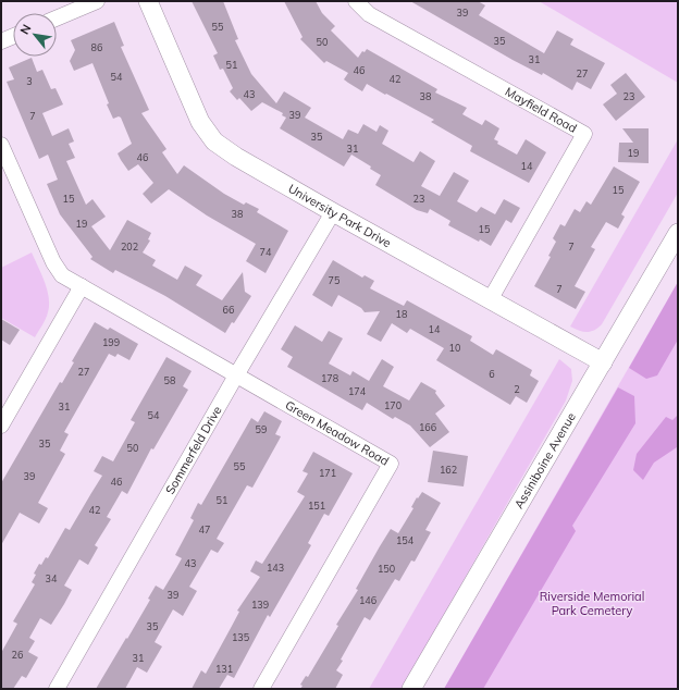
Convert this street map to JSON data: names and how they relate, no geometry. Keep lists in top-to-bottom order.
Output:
{
  "streets": {
    "street": [
      "Mayfield Road",
      "University Park Drive",
      "Green Meadow Road",
      "Sommerfeld Drive",
      "Assiniboine Avenue"
    ]
  },
  "crossings": [
    ["Mayfield Road", "University Park Drive"],
    ["University Park Drive", "Sommerfeld Drive"],
    ["University Park Drive", "Assiniboine Avenue"],
    ["Green Meadow Road", "Sommerfeld Drive"]
  ],
  "parks": ["Riverside Memorial Park Cemetery"],
  "house_numbers": [
    "39",
    "55",
    "35",
    "50",
    "86",
    "31",
    "51",
    "46",
    "27",
    "54",
    "42",
    "3",
    "43",
    "38",
    "23",
    "39",
    "7",
    "35",
    "31",
    "19",
    "46",
    "14",
    "15",
    "15",
    "23",
    "38",
    "19",
    "15",
    "202",
    "7",
    "74",
    "75",
    "7",
    "66",
    "18",
    "14",
    "199",
    "10",
    "27",
    "6",
    "178",
    "58",
    "2",
    "174",
    "170",
    "31",
    "54",
    "166",
    "59",
    "35",
    "50",
    "55",
    "162",
    "171",
    "39",
    "46",
    "51",
    "151",
    "42",
    "47",
    "154",
    "43",
    "143",
    "150",
    "34",
    "39",
    "146",
    "139",
    "35",
    "135",
    "26",
    "31",
    "131"
  ],
  "north": "top left"
}
